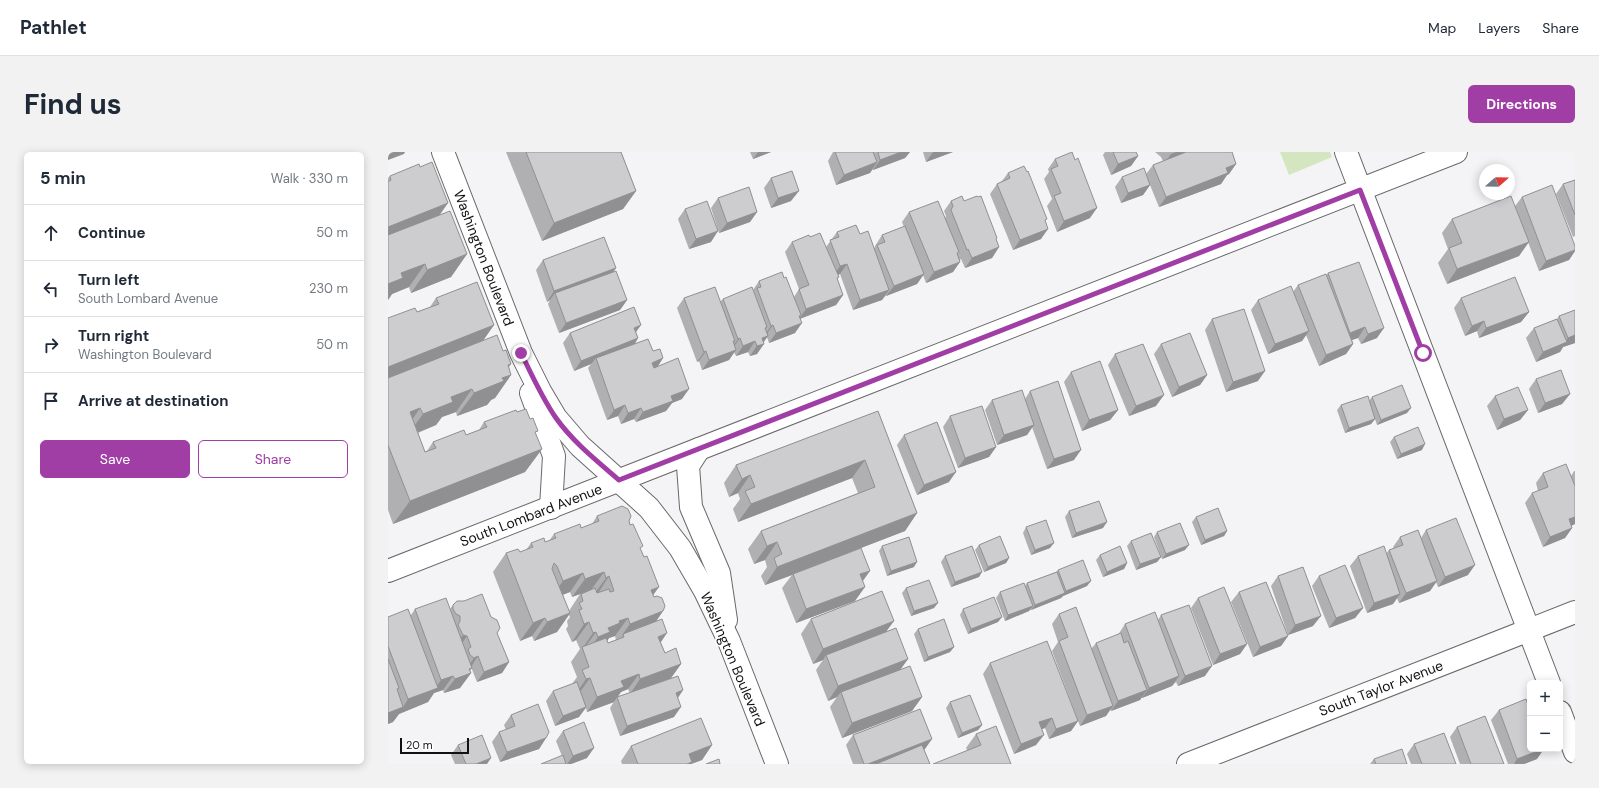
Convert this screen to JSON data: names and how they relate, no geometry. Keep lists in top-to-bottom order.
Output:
{
  "streets": {
    "street": ["Washington Boulevard", "South Lombard Avenue", "South Taylor Avenue"]
  },
  "crossings": [
    ["Washington Boulevard", "South Lombard Avenue"]
  ],
  "scale_bar": "20 m",
  "north": "right",
  "page": {
    "header": "Pathlet",
    "nav": ["Map", "Layers", "Share"],
    "buttons": [
      "Directions",
      ["Save", "Share"]
    ],
    "title": "Find us",
    "heading": ["5 min", "Walk · 330 m"],
    "list": [
      ["Continue", "50 m"],
      ["Turn left", "South Lombard Avenue", "230 m"],
      ["Turn right", "Washington Boulevard", "50 m"],
      "Arrive at destination"
    ],
    "map_buttons": ["+", "−"],
    "scale": "20 m"
  }
}
